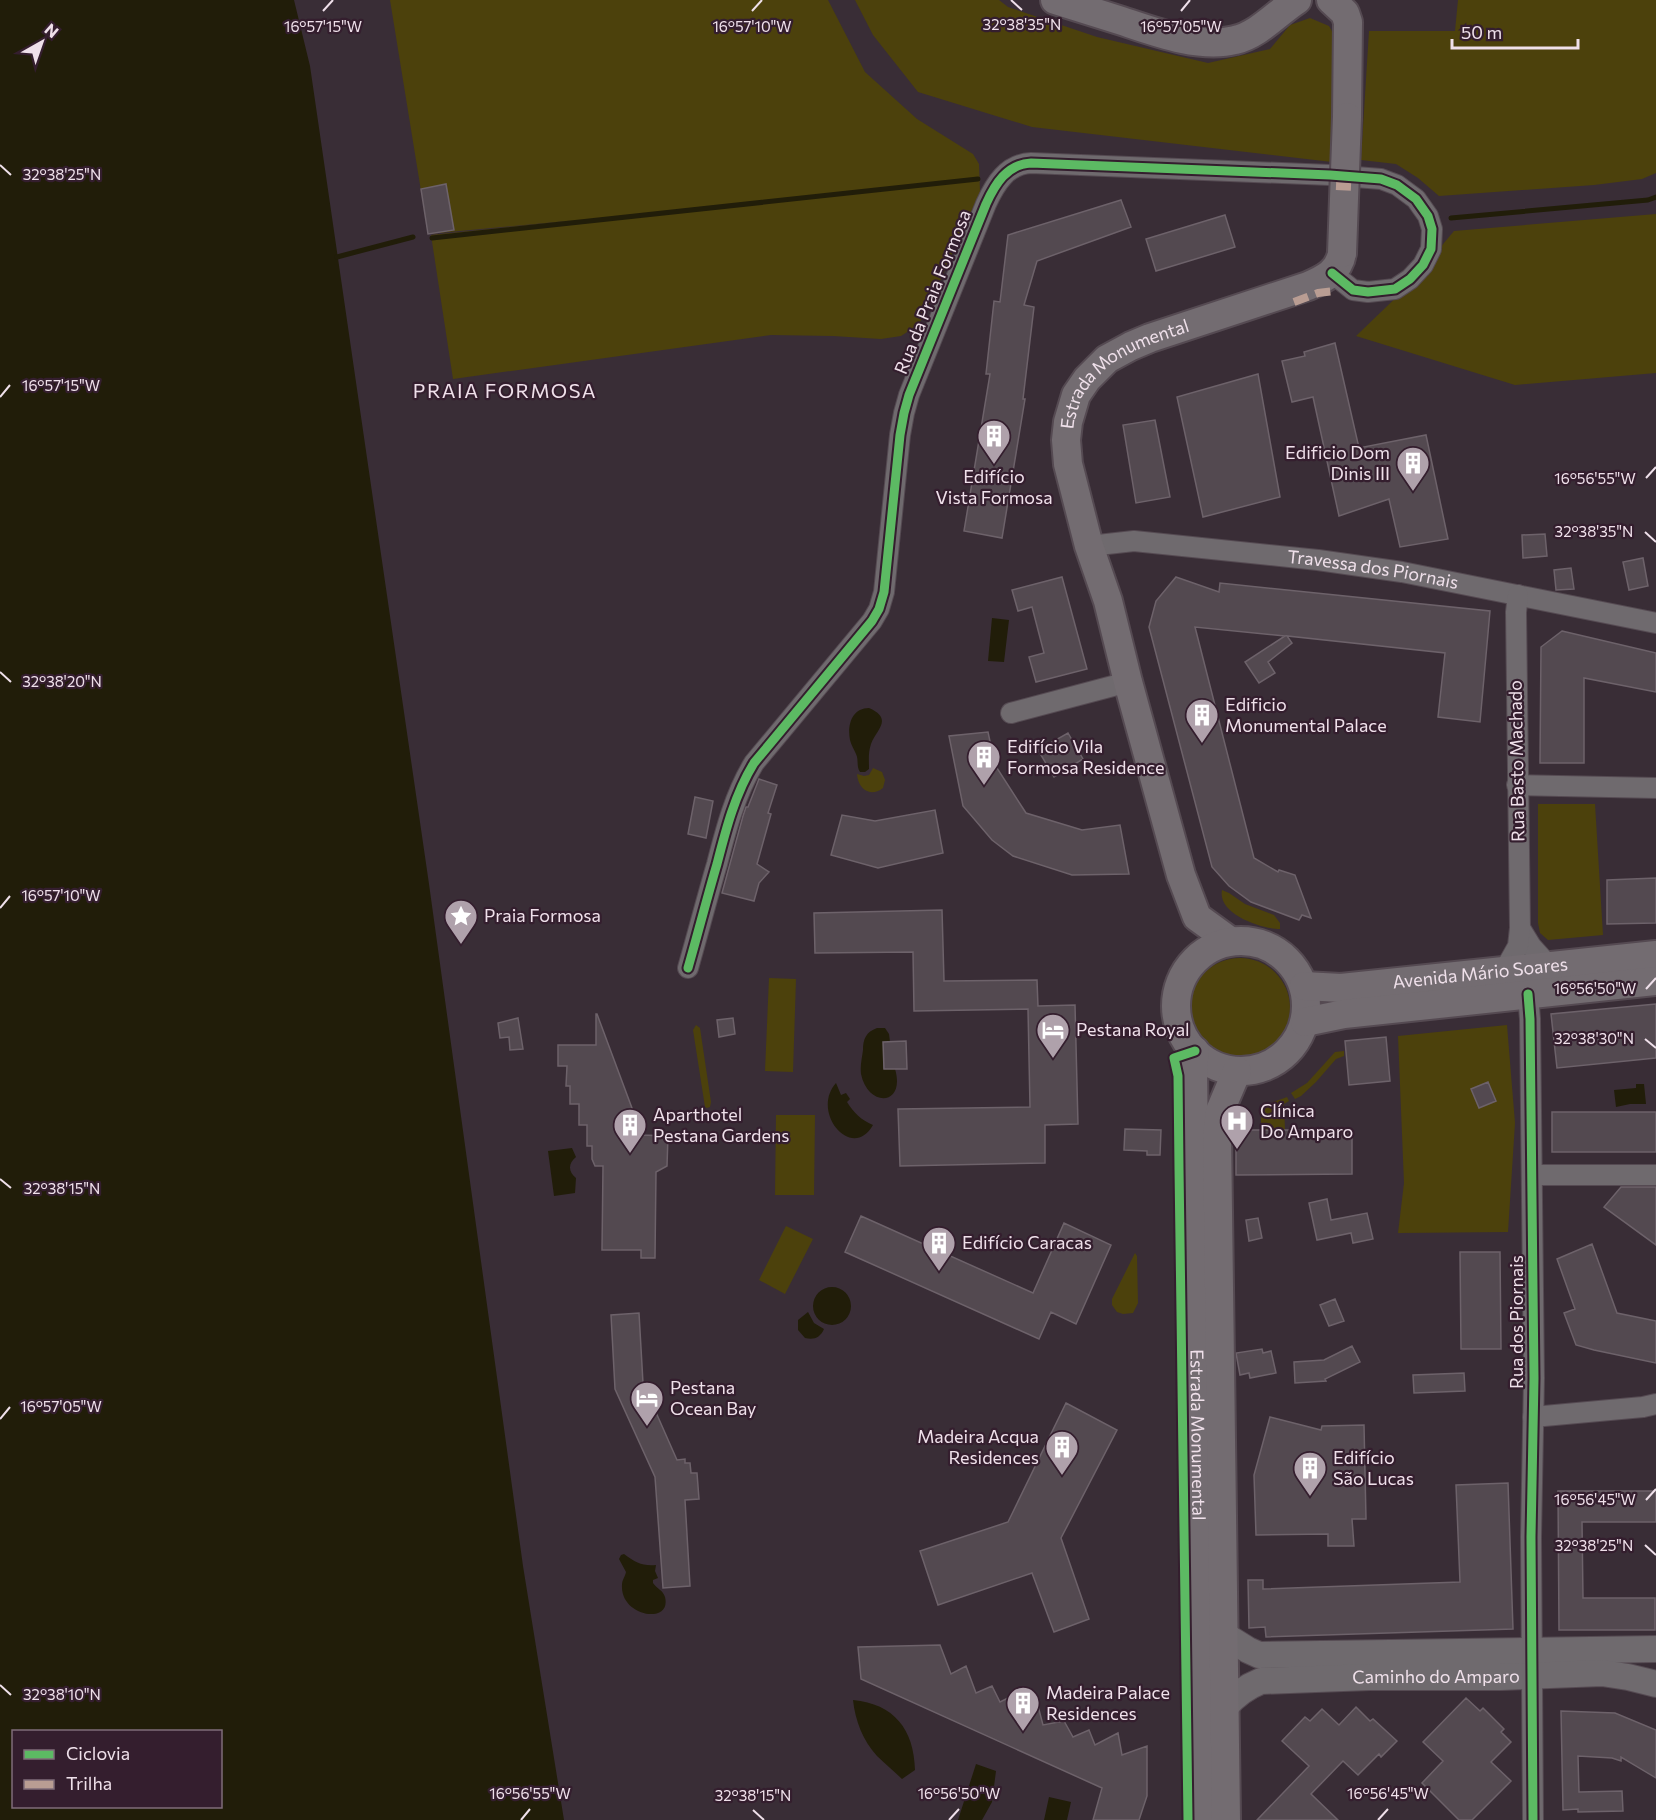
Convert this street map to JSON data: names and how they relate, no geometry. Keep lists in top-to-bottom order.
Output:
{
  "streets": {
    "main road": ["Estrada Monumental", "Avenida Mário Soares"],
    "street": [
      "Rua da Praia Formosa",
      "Travessa dos Piornais",
      "Rua Basto Machado",
      "Rua dos Piornais",
      "Caminho do Amparo"
    ]
  },
  "crossings": [
    ["Rua da Praia Formosa", "Estrada Monumental"],
    ["Estrada Monumental", "Travessa dos Piornais"],
    ["Estrada Monumental", "Avenida Mário Soares"],
    ["Estrada Monumental", "Caminho do Amparo"],
    ["Travessa dos Piornais", "Rua Basto Machado"],
    ["Rua Basto Machado", "Avenida Mário Soares"],
    ["Avenida Mário Soares", "Rua dos Piornais"],
    ["Rua dos Piornais", "Caminho do Amparo"]
  ],
  "districts": ["PRAIA FORMOSA"],
  "places": {
    "building": [
      "Edifício Vista Formosa",
      "Edificio Dom Dinis III",
      "Edificio Monumental Palace",
      "Edifício Vila Formosa Residence",
      "Aparthotel Pestana Gardens",
      "Edifício Caracas",
      "Madeira Acqua Residences",
      "Edifício São Lucas",
      "Madeira Palace Residences"
    ],
    "place": ["Praia Formosa"],
    "hotel": ["Pestana Royal", "Pestana Ocean Bay"],
    "hospital": ["Clínica Do Amparo"]
  },
  "legend": ["Ciclovia", "Trilha"],
  "scale_bar": "50 m",
  "north": "top right",
  "coordinates": [
    "32°38'35\"N",
    "16°57'15\"W",
    "16°57'10\"W",
    "16°57'05\"W",
    "32°38'25\"N",
    "16°56'55\"W",
    "32°38'20\"N",
    "16°56'50\"W",
    "32°38'30\"N",
    "32°38'15\"N",
    "16°56'45\"W",
    "32°38'10\"N"
  ]
}
